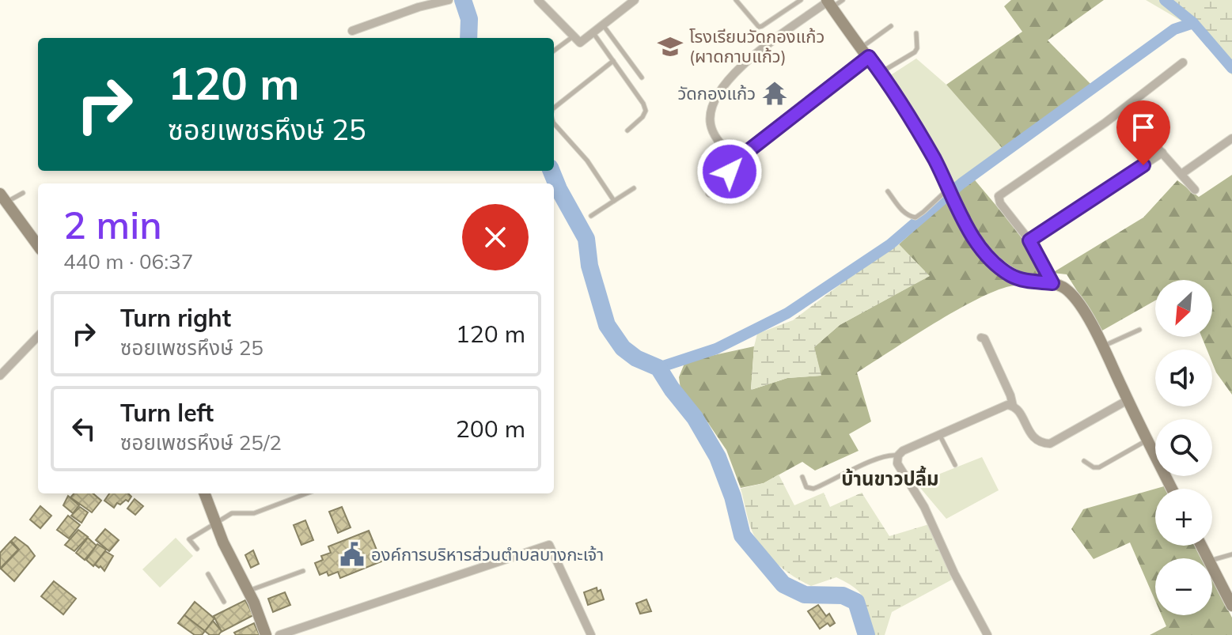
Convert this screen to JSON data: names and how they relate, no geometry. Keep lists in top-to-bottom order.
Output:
{
  "districts": ["บ้านขาวปลื้ม"],
  "places": {
    "school or university": ["โรงเรียนวัดกองแก้ว (ผาดกาบแก้ว)"],
    "temple": ["วัดกองแก้ว"],
    "public building": ["องค์การบริหารส่วนตำบลบางกะเจ้า"]
  },
  "north": "bottom left",
  "page": {
    "turn": ["120 m", "ซอยเพชรหึงษ์ 25"],
    "heading": ["2 min", "440 m · 06:37"],
    "map_buttons": ["+", "−"],
    "list": [
      {
        "name": "Turn right",
        "note": "ซอยเพชรหึงษ์ 25",
        "value": "120 m"
      },
      {
        "name": "Turn left",
        "note": "ซอยเพชรหึงษ์ 25/2",
        "value": "200 m"
      }
    ]
  }
}
